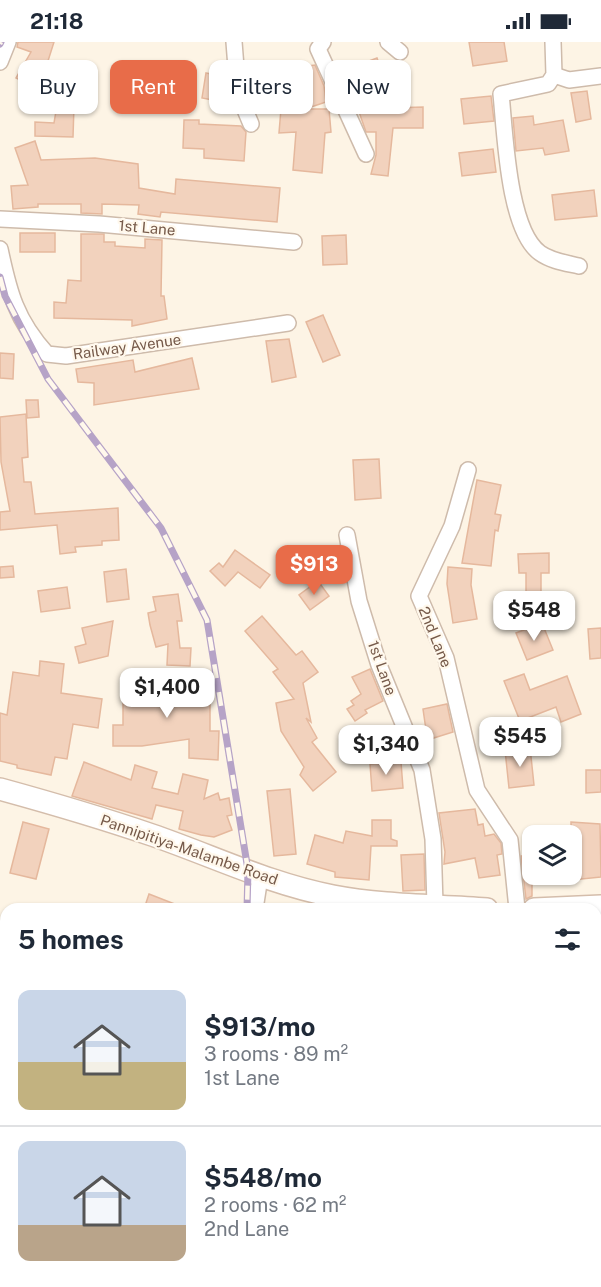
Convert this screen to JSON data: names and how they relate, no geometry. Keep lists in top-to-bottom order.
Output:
{
  "streets": {
    "street": [
      "1st Lane",
      "Railway Avenue",
      "2nd Lane",
      "Pannipitiya-Malambe Road"
    ]
  },
  "page": {
    "status": "21:18",
    "chip": [
      "Buy",
      "Rent",
      "Filters",
      "New"
    ],
    "price": [
      "$913",
      "$548",
      "$1,400",
      "$545",
      "$1,340"
    ],
    "heading": "5 homes",
    "list": [
      {
        "name": "$913/mo",
        "note": "3 rooms · 89 m² · 1st Lane"
      },
      {
        "name": "$548/mo",
        "note": "2 rooms · 62 m² · 2nd Lane"
      }
    ]
  }
}
